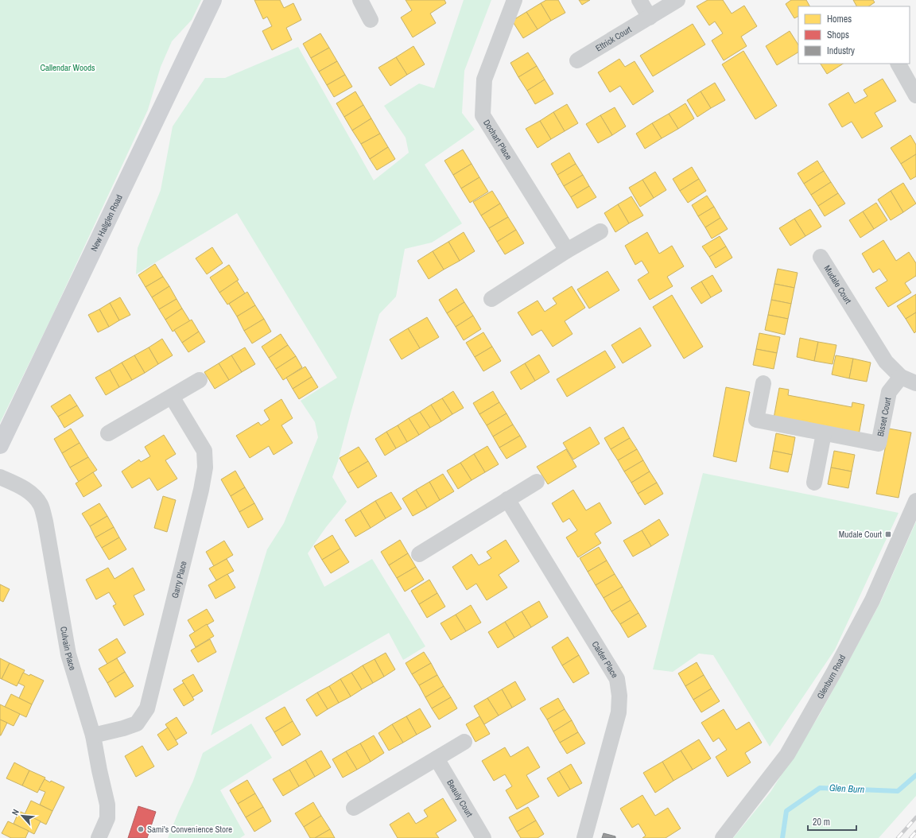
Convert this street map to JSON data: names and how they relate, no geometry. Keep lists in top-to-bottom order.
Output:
{
  "streets": {
    "street": [
      "Ettrick Court",
      "Dochart Place",
      "New Hallglen Road",
      "Mudale Court",
      "Bisset Court",
      "Garry Place",
      "Culvain Place",
      "Calder Place",
      "Glenburn Road",
      "Beauly Court"
    ]
  },
  "crossings": [
    ["Mudale Court", "Bisset Court"],
    ["Garry Place", "Culvain Place"]
  ],
  "water": ["Glen Burn"],
  "parks": ["Callendar Woods"],
  "places": {
    "transit": ["Mudale Court"],
    "other": ["Sami's Convenience Store"]
  },
  "legend": ["Homes", "Shops", "Industry"],
  "scale_bar": "20 m",
  "north": "top left"
}
